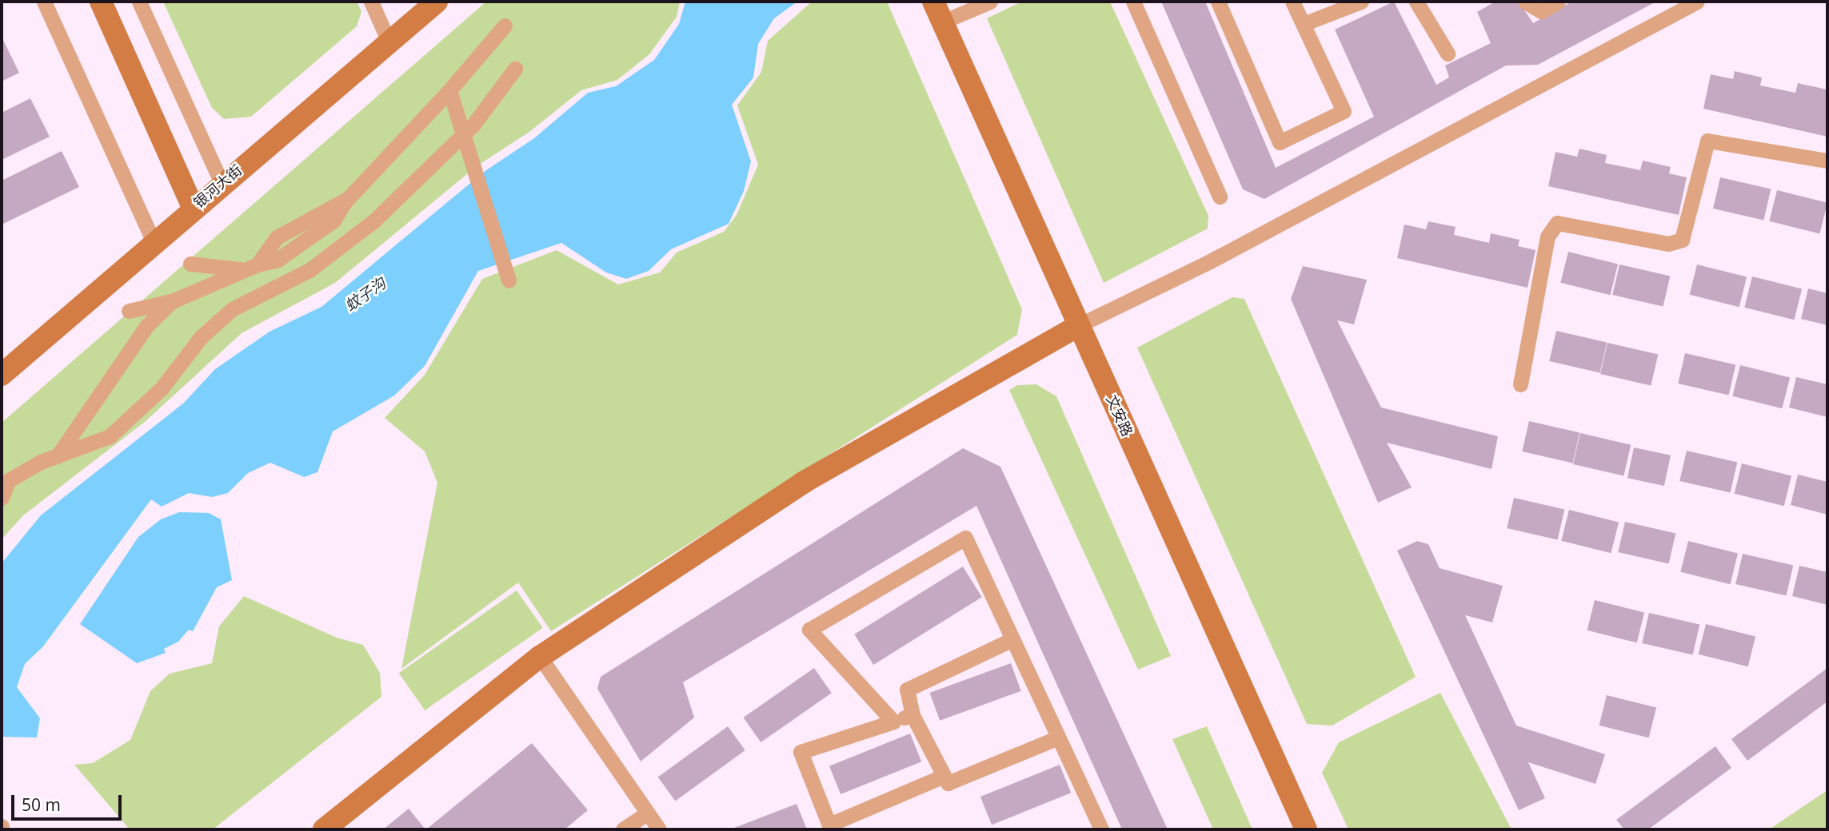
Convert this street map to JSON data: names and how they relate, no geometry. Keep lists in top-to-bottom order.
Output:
{
  "streets": {
    "main road": ["银河大街", "文安路"]
  },
  "water": ["蚊子沟"],
  "scale_bar": "50 m"
}
